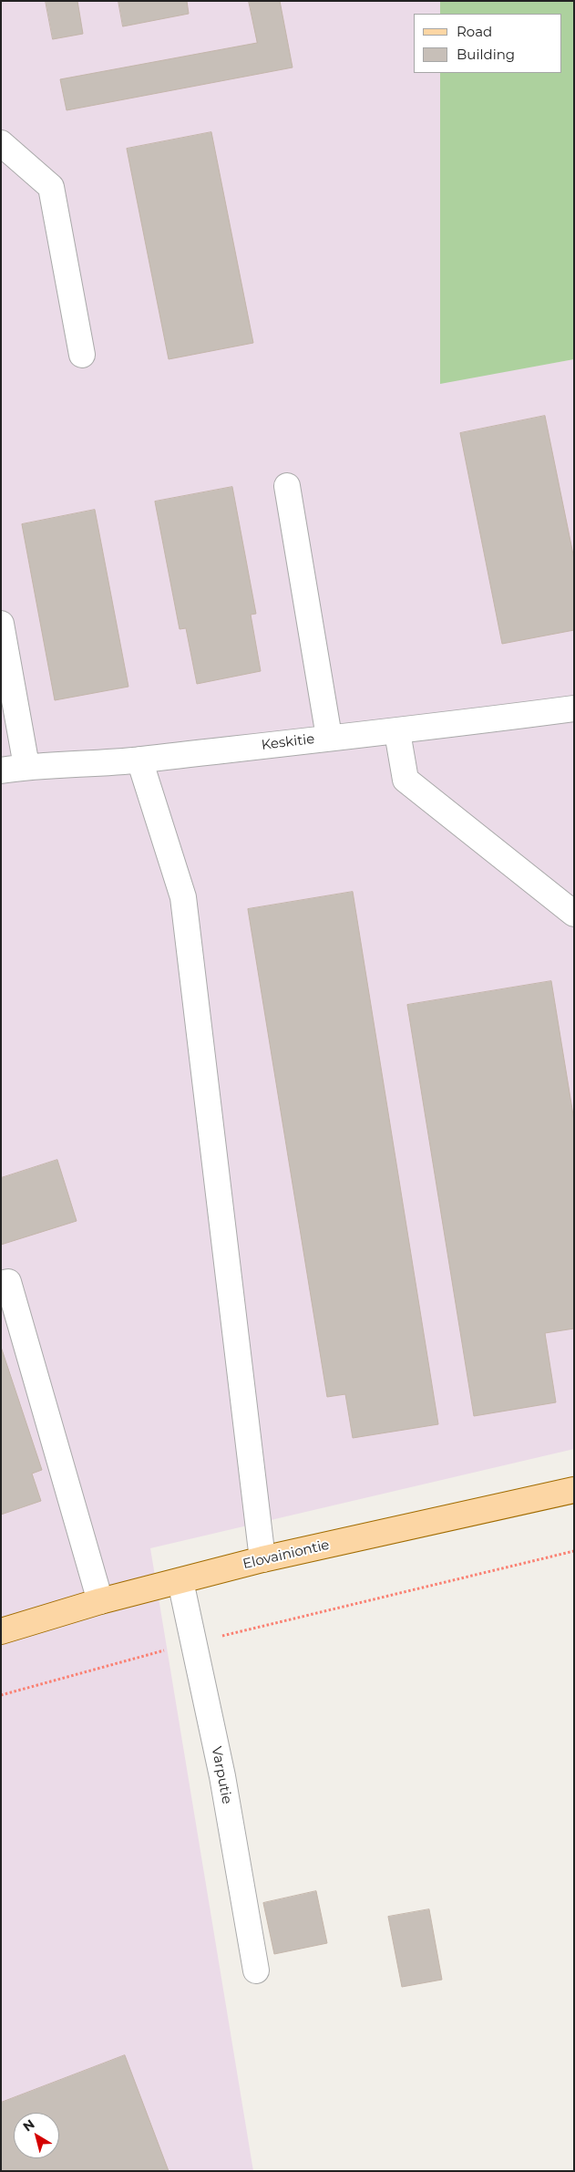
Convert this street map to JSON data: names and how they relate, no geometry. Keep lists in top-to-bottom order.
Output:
{
  "streets": {
    "main road": ["Elovainiontie"],
    "street": ["Keskitie", "Varputie"]
  },
  "crossings": [
    ["Elovainiontie", "Varputie"]
  ],
  "legend": ["Road", "Building"],
  "north": "top left"
}
